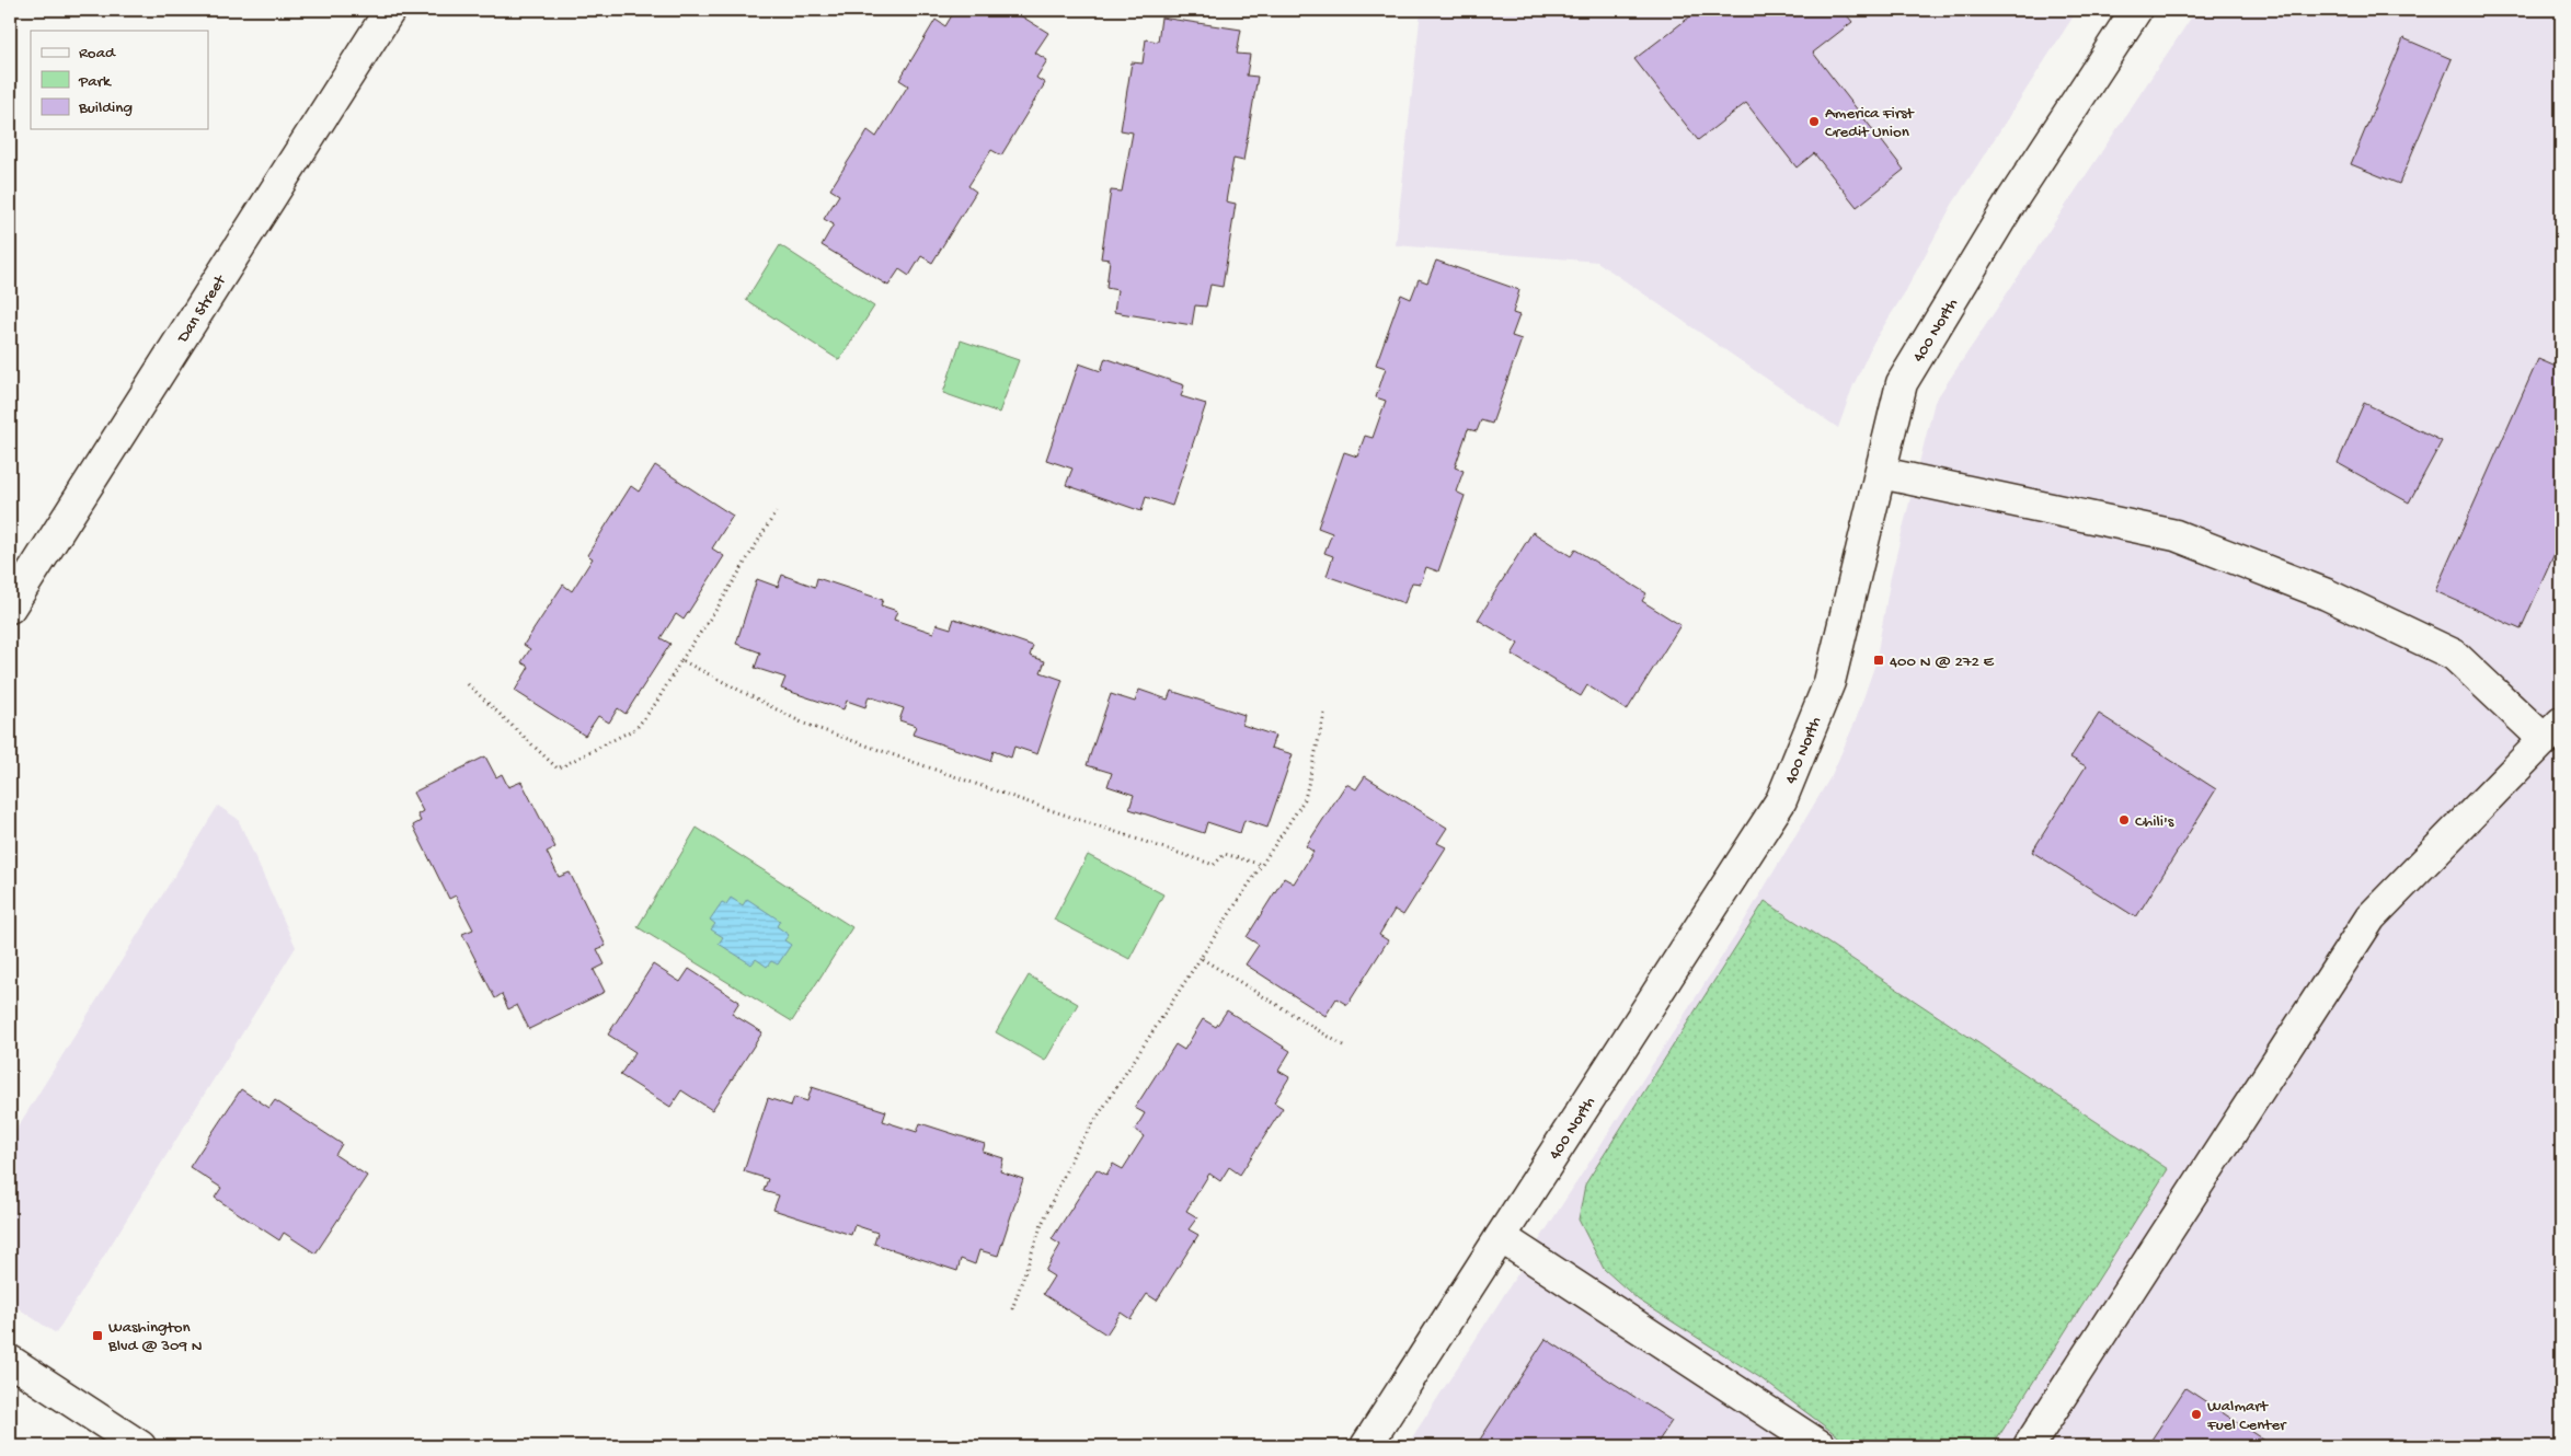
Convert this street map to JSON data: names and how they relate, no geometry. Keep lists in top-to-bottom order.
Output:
{
  "streets": {
    "street": ["Dan Street", "400 North"]
  },
  "places": {
    "other": ["America First Credit Union", "Chili's", "Walmart Fuel Center"],
    "transit": ["400 N @ 272 E", "Washington Blvd @ 309 N"]
  },
  "legend": ["Road", "Park", "Building"]
}
